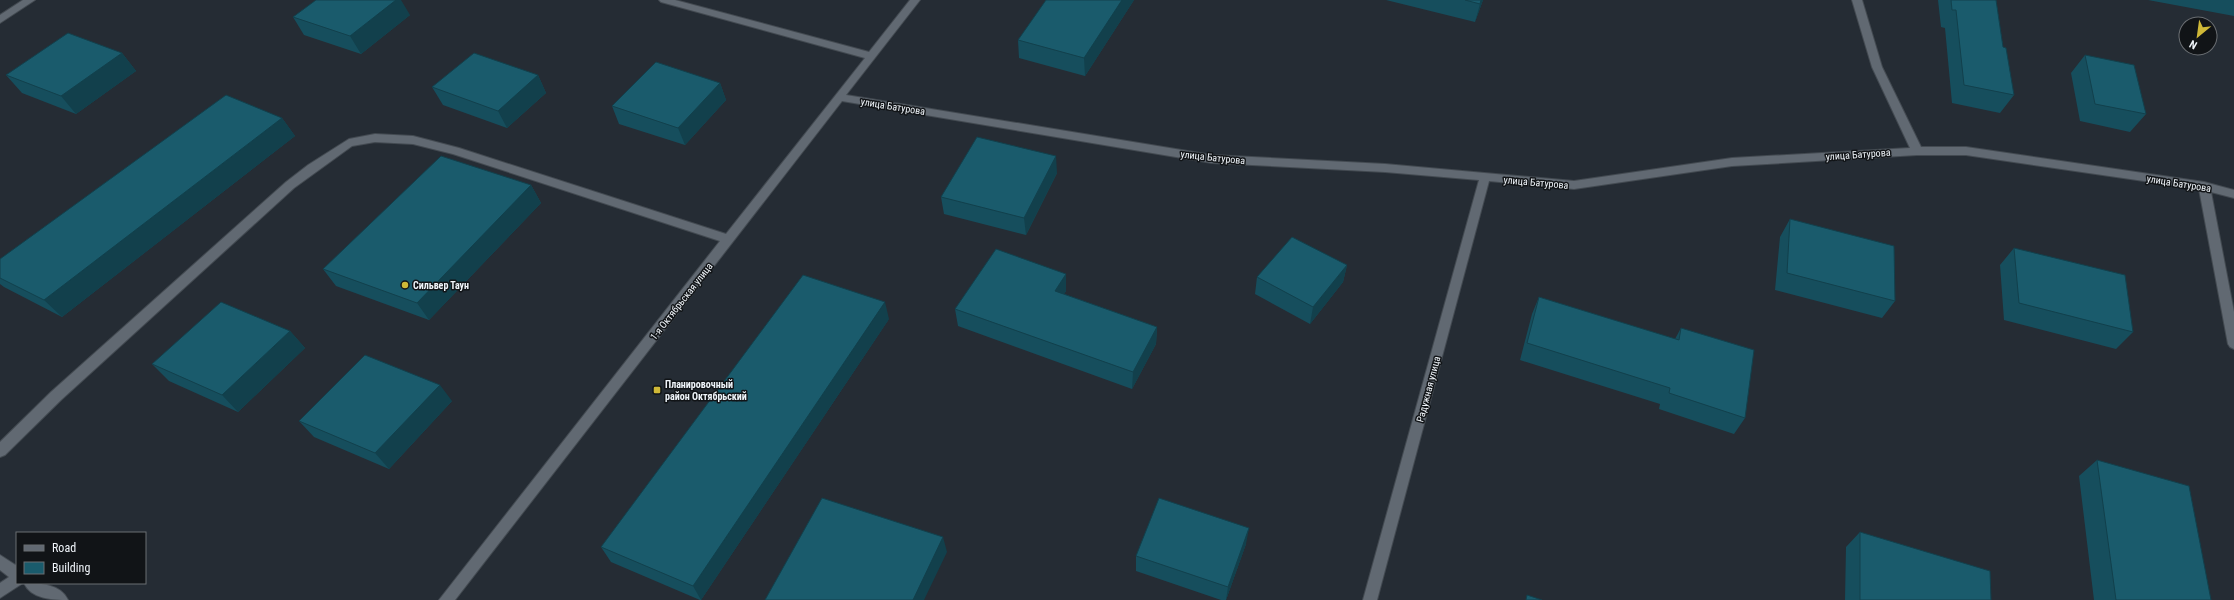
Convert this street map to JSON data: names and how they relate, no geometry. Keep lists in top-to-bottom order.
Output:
{
  "streets": {
    "street": ["улица Батурова", "1-я Октябрьская улица", "Радужная улица"]
  },
  "crossings": [
    ["улица Батурова", "1-я Октябрьская улица"],
    ["улица Батурова", "Радужная улица"]
  ],
  "places": {
    "other": ["Сильвер Таун"],
    "transit": ["Планировочный район Октябрьский"]
  },
  "legend": ["Road", "Building"],
  "north": "bottom left"
}
